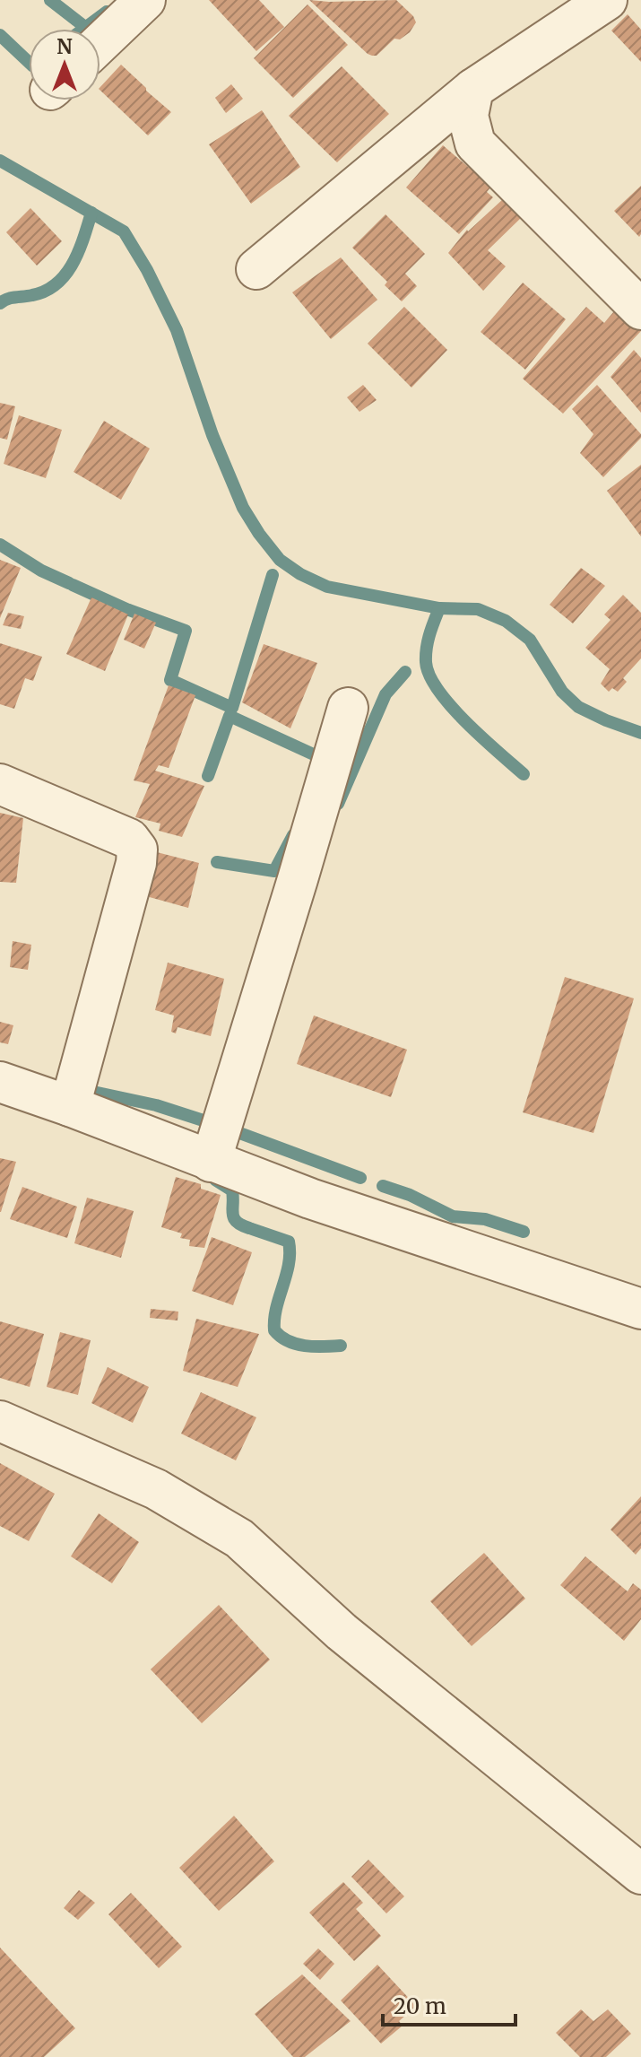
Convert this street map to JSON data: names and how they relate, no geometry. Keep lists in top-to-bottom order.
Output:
{
  "scale_bar": "20 m",
  "north": "top"
}
